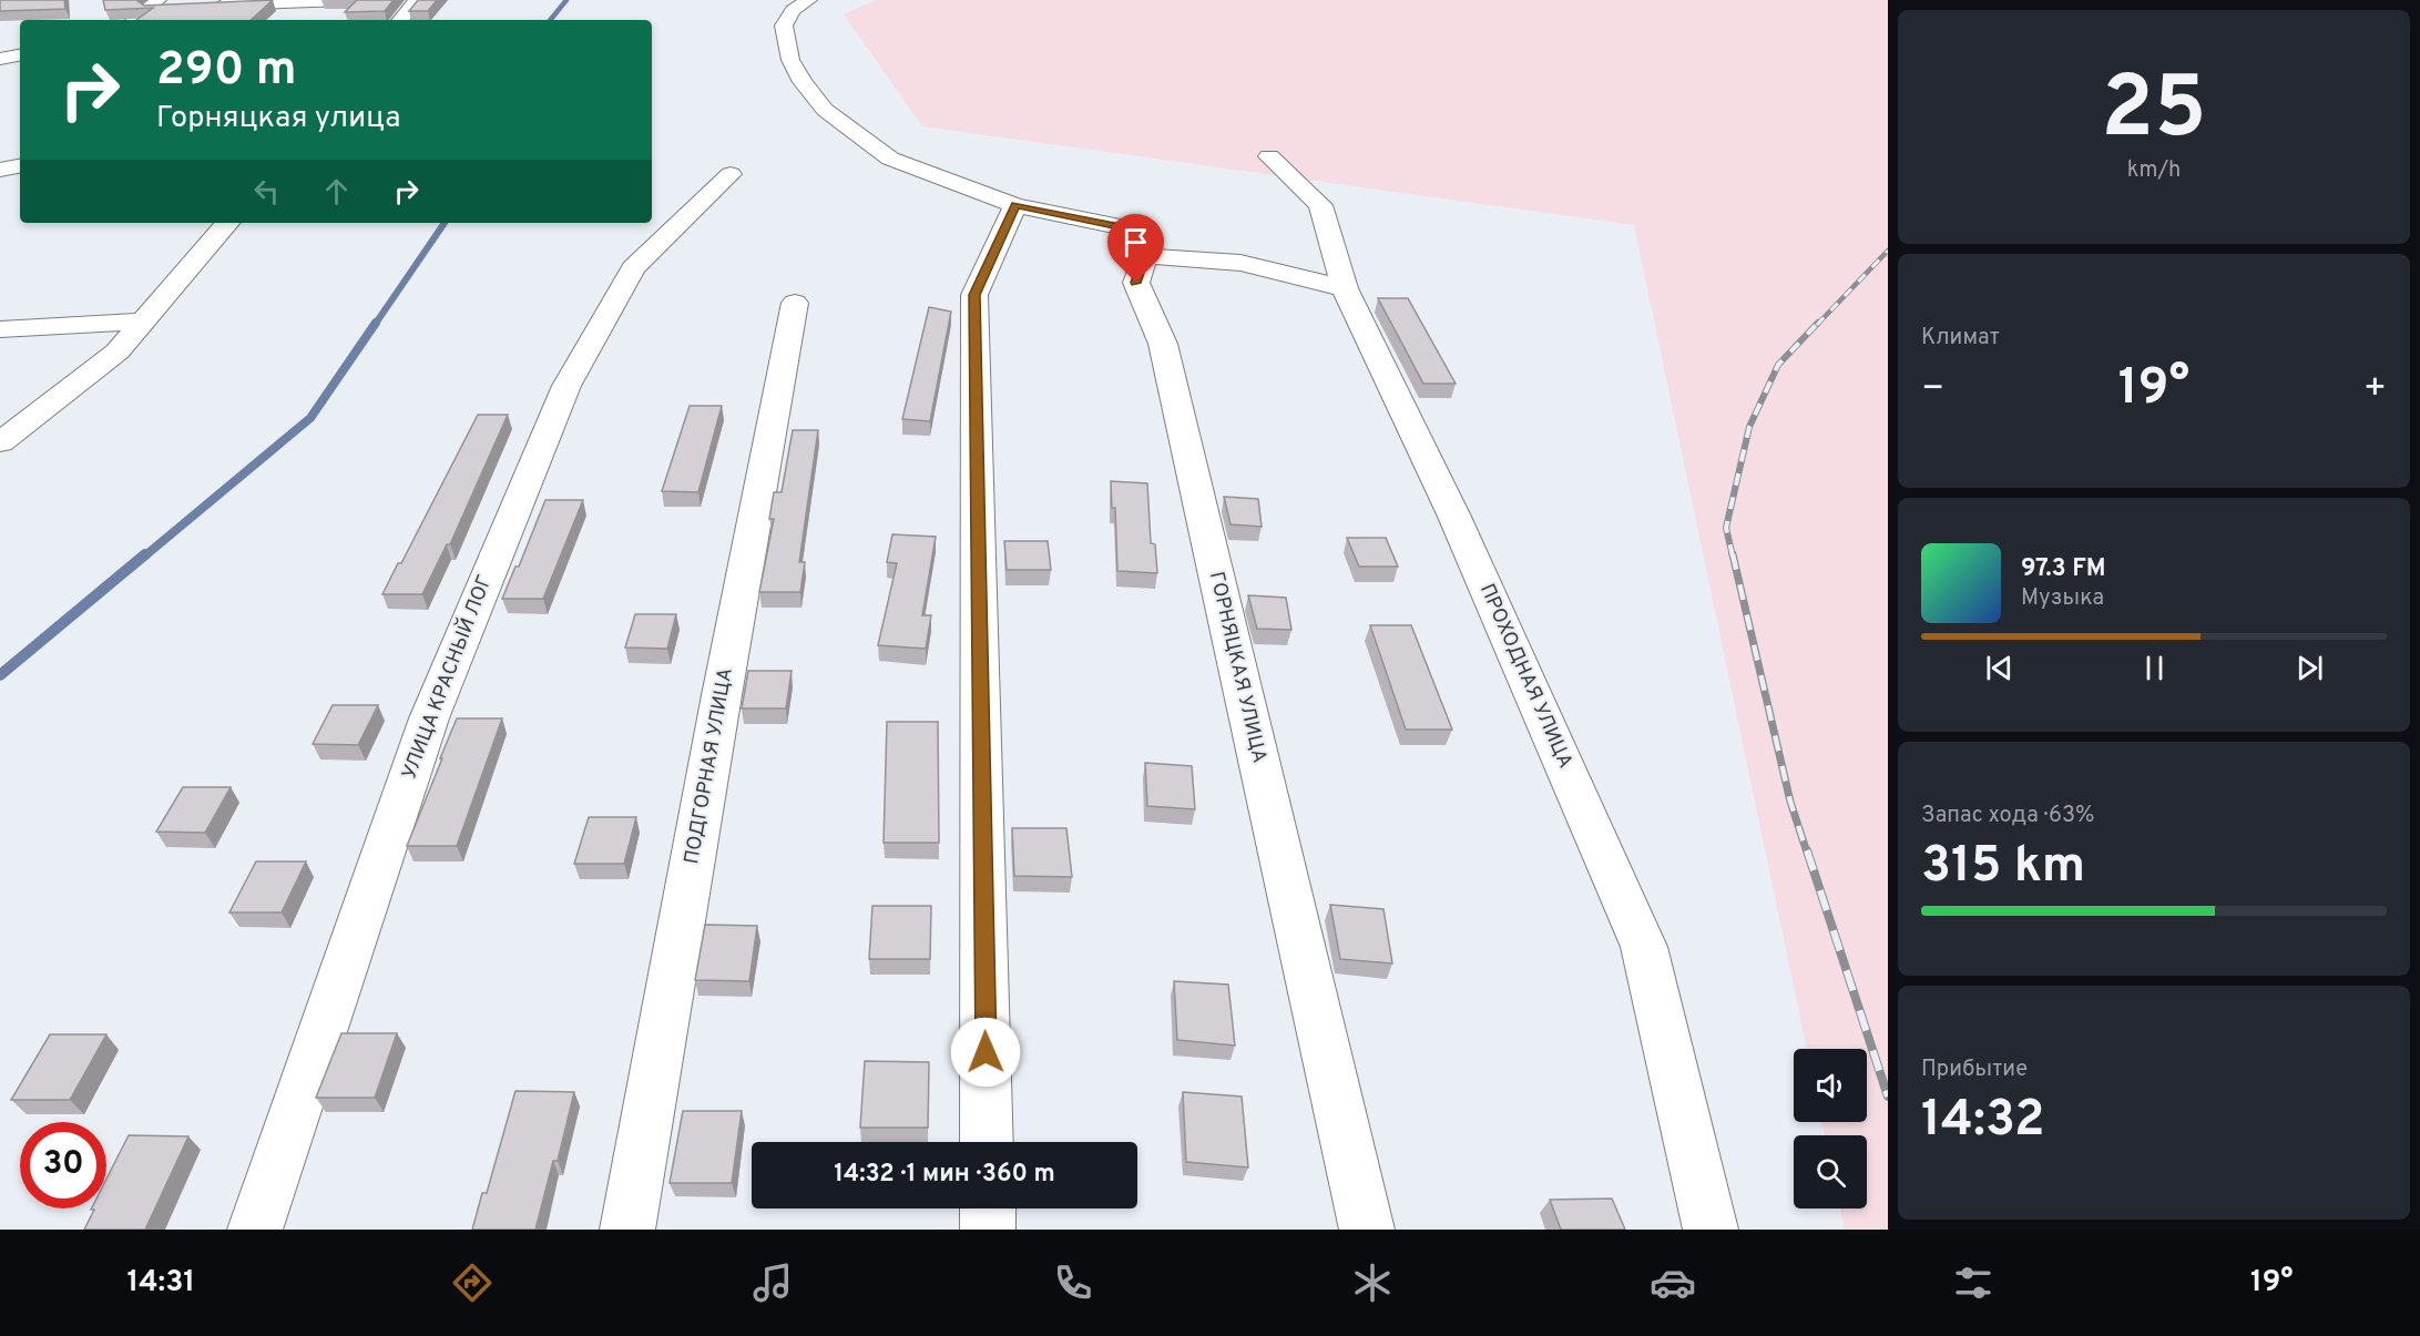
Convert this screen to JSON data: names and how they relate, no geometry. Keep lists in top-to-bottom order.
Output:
{
  "streets": {
    "street": [
      "ГОРНЯЦКАЯ УЛИЦА",
      "ПРОХОДНАЯ УЛИЦА",
      "УЛИЦА КРАСНЫЙ ЛОГ",
      "ПОДГОРНАЯ УЛИЦА"
    ]
  },
  "page": {
    "tile": [
      ["25", "km/h"],
      "Климат",
      ["Запас хода · 63%", "315 km"],
      ["Прибытие", "14:32"]
    ],
    "turn": ["290 m", "Горняцкая улица"],
    "heat": ["−", "19°", "+"],
    "song": ["97.3 FM", "Музыка"],
    "limit": "30",
    "trip": "14:32 · 1 мин · 360 m",
    "tabs": ["14:31", "19°"]
  }
}
